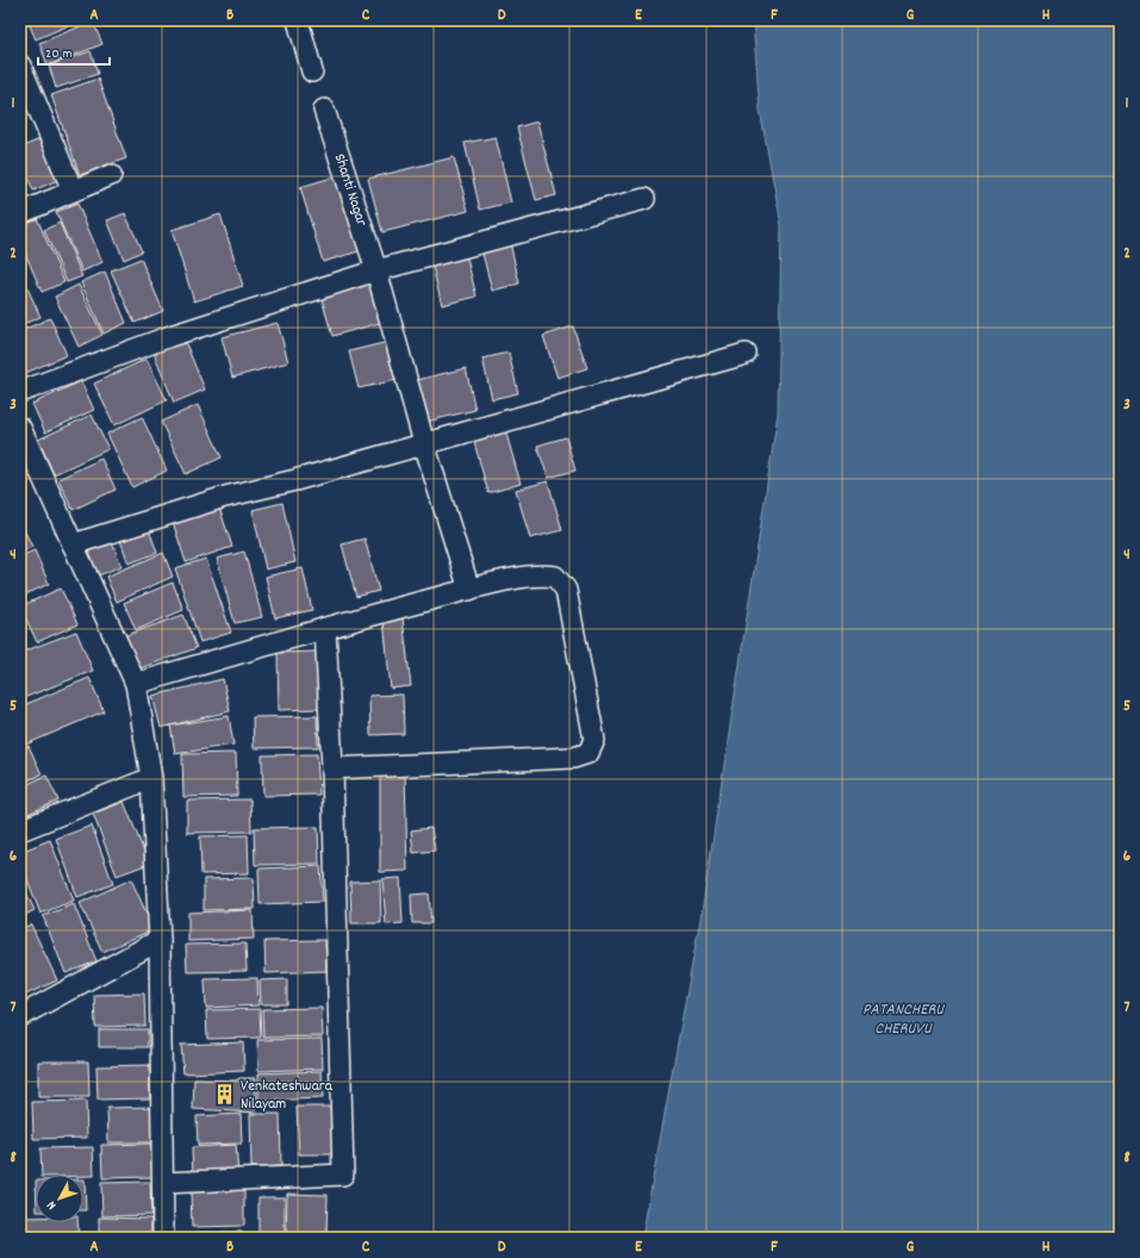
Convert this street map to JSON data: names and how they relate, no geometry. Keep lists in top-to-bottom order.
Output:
{
  "streets": {
    "street": ["Shanti Nagar"]
  },
  "water": ["PATANCHERU CHERUVU"],
  "places": {
    "building": ["Venkateshwara Nilayam"]
  },
  "scale_bar": "20 m",
  "north": "bottom left",
  "grid": {
    "columns": [
      "A",
      "B",
      "C",
      "D",
      "E",
      "F",
      "G",
      "H"
    ],
    "rows": [
      "1",
      "2",
      "3",
      "4",
      "5",
      "6",
      "7",
      "8"
    ]
  }
}
